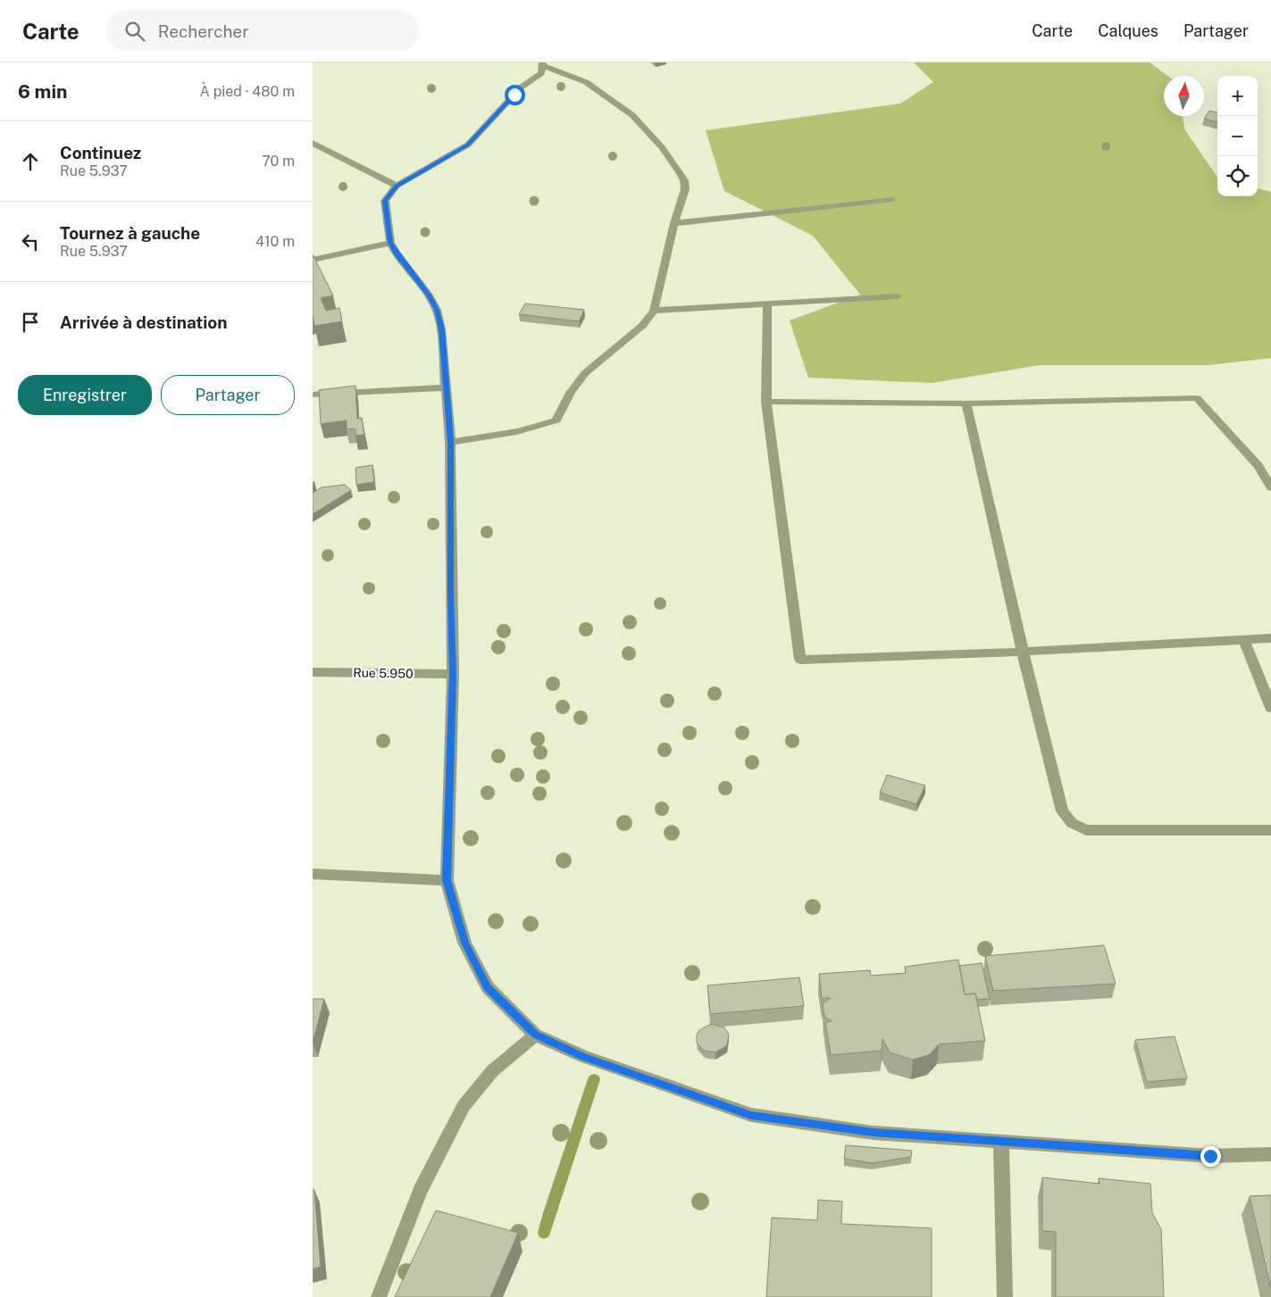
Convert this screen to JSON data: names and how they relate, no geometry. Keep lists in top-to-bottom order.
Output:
{
  "streets": {
    "street": ["Rue 5.950"]
  },
  "north": "top",
  "page": {
    "header": "Carte",
    "search": "Rechercher",
    "nav": ["Carte", "Calques", "Partager"],
    "heading": ["6 min", "À pied · 480 m"],
    "map_buttons": ["+", "−"],
    "list": [
      ["Continuez", "Rue 5.937", "70 m"],
      ["Tournez à gauche", "Rue 5.937", "410 m"],
      "Arrivée à destination"
    ],
    "buttons": ["Enregistrer", "Partager"]
  }
}
